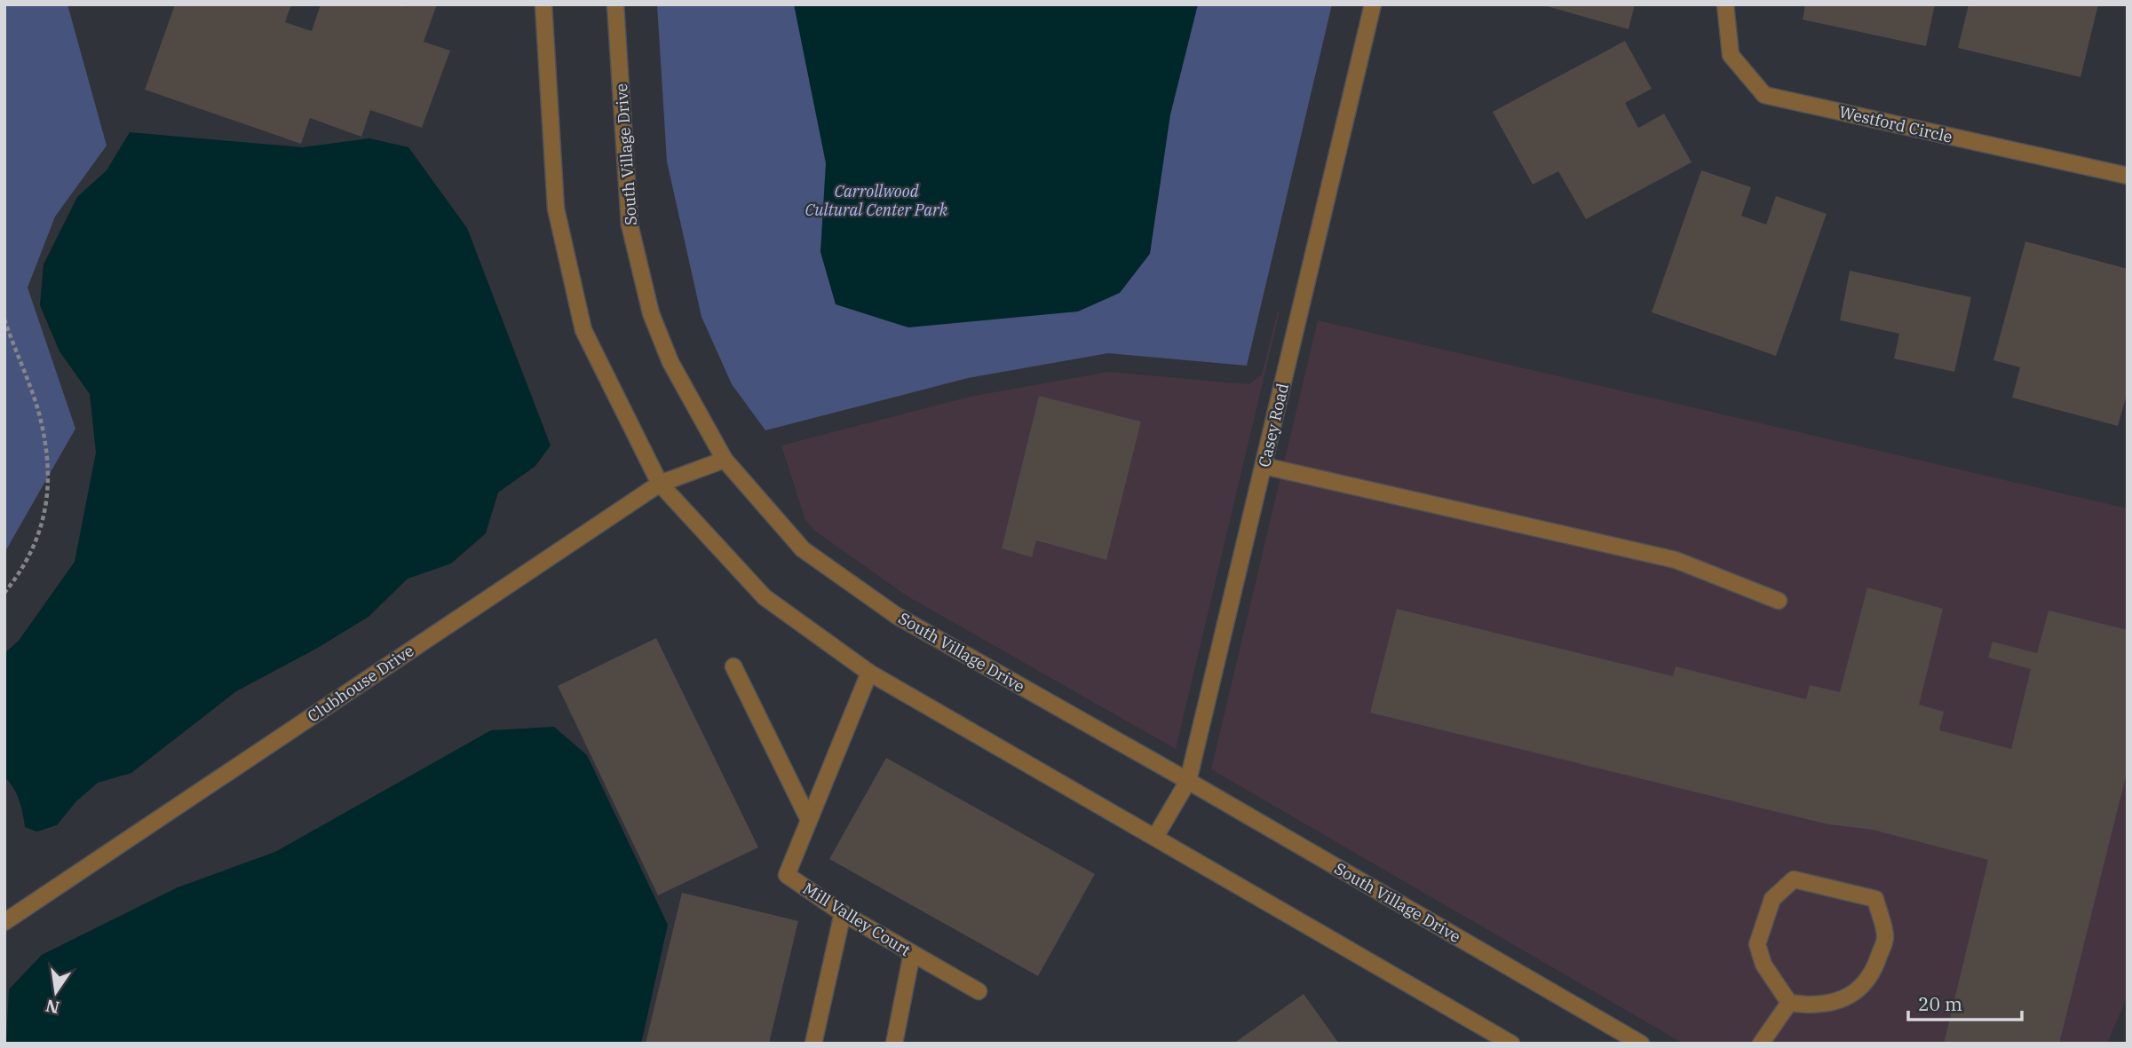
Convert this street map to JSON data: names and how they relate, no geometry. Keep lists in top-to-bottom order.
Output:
{
  "streets": {
    "street": [
      "Westford Circle",
      "South Village Drive",
      "Casey Road",
      "Clubhouse Drive",
      "Mill Valley Court"
    ]
  },
  "crossings": [
    ["South Village Drive", "Casey Road"],
    ["South Village Drive", "Clubhouse Drive"]
  ],
  "parks": ["Carrollwood Cultural Center Park"],
  "scale_bar": "20 m",
  "north": "bottom"
}
